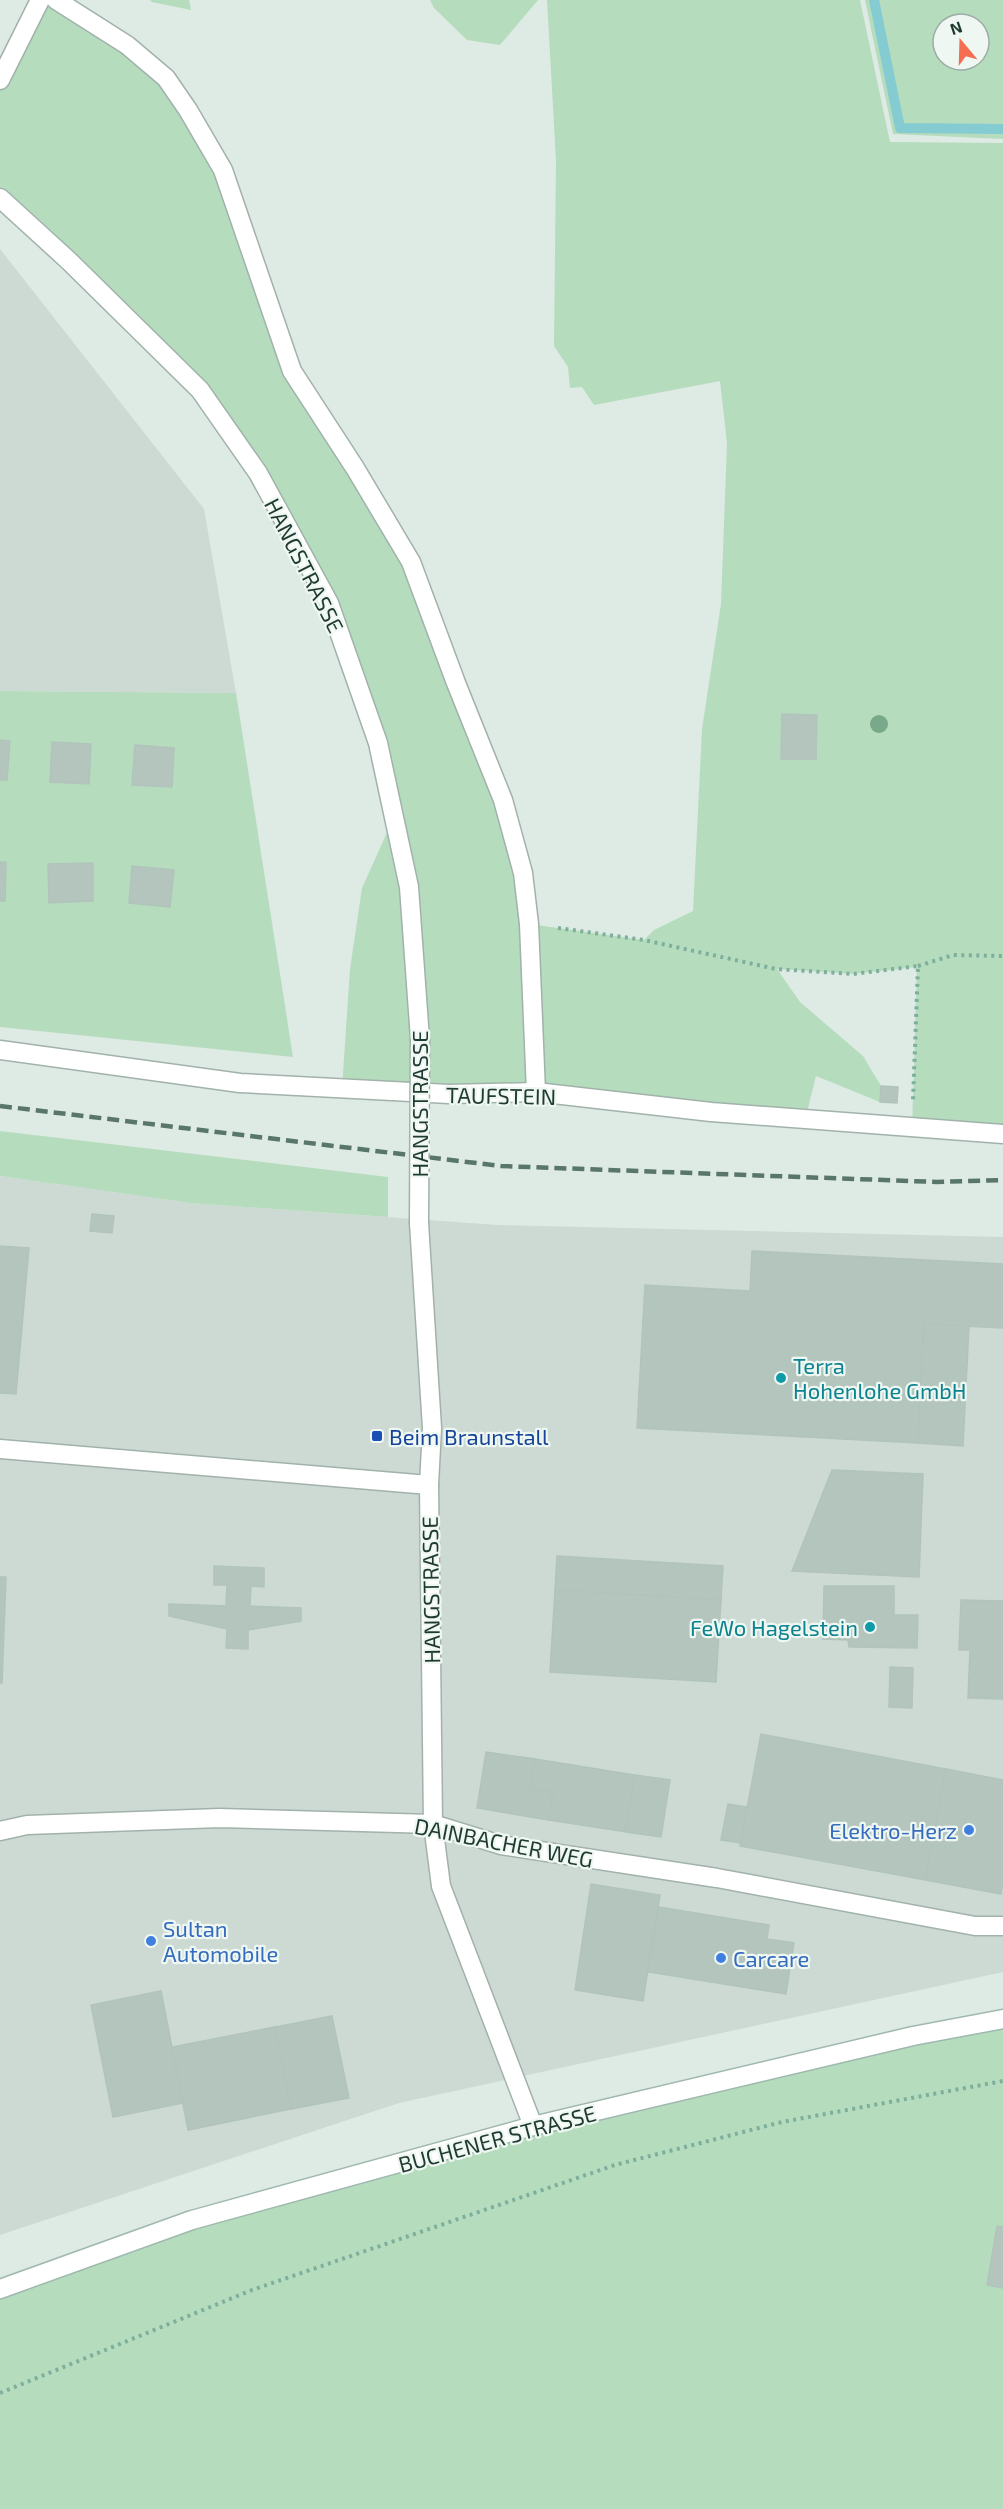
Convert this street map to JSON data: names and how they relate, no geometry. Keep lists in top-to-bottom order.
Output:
{
  "streets": {
    "street": [
      "HANGSTRASSE",
      "TAUFSTEIN",
      "DAINBACHER WEG",
      "BUCHENER STRASSE"
    ]
  },
  "crossings": [
    ["HANGSTRASSE", "DAINBACHER WEG"],
    ["HANGSTRASSE", "BUCHENER STRASSE"]
  ],
  "places": {
    "other": [
      "Terra Hohenlohe GmbH",
      "FeWo Hagelstein",
      "Elektro-Herz",
      "Sultan Automobile",
      "Carcare"
    ],
    "transit": ["Beim Braunstall"]
  },
  "north": "top"
}
